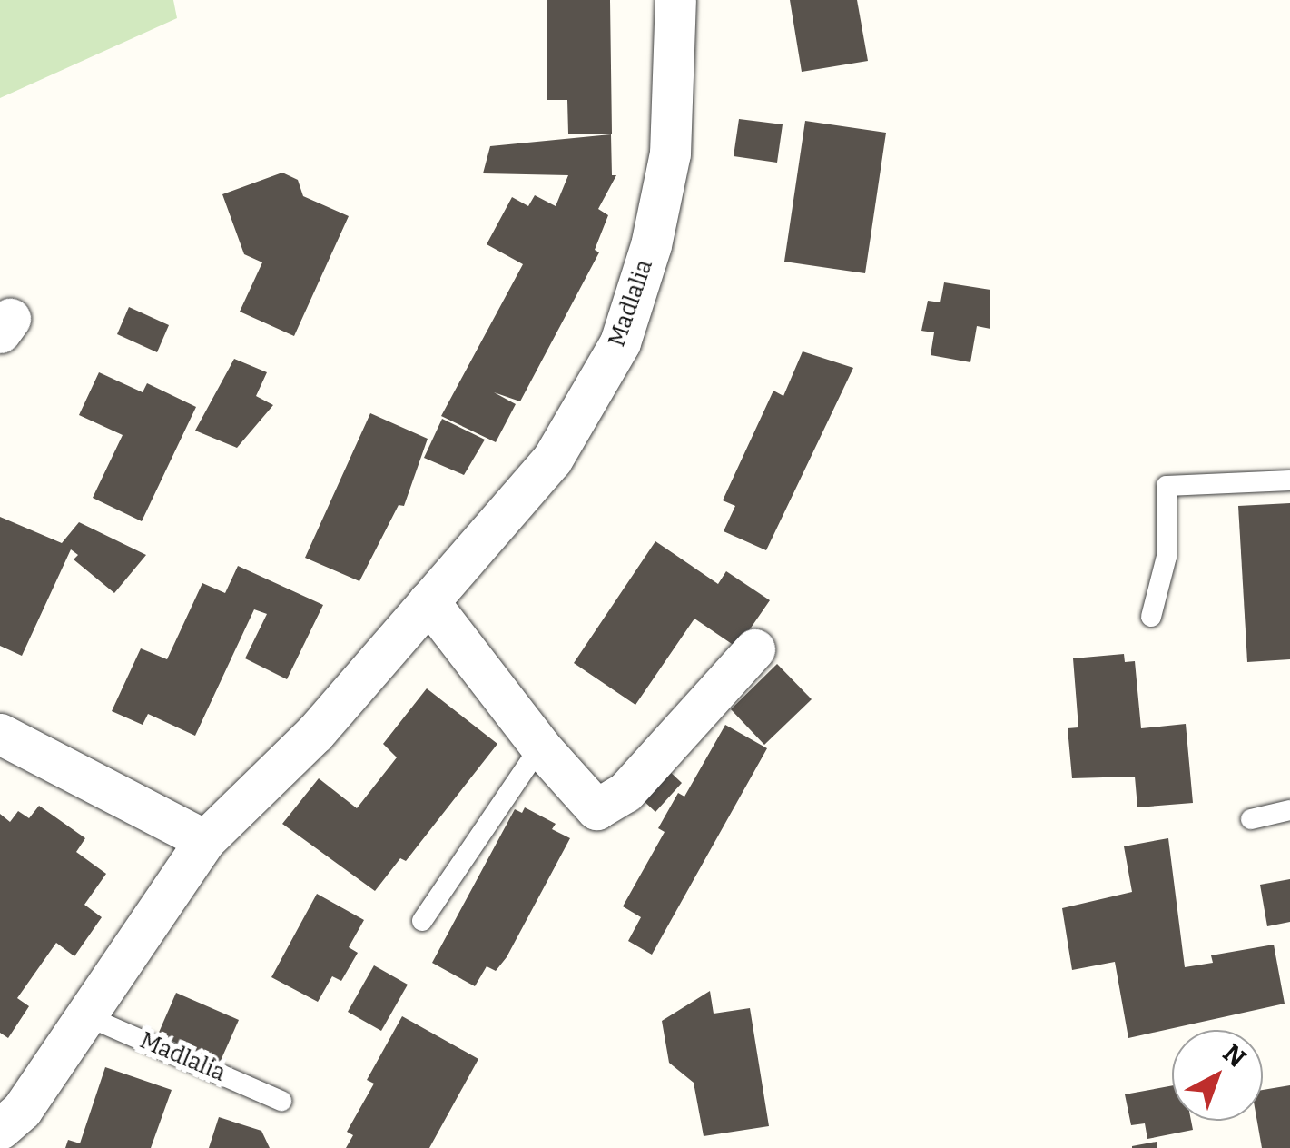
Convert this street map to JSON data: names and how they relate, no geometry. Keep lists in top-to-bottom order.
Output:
{
  "streets": {
    "street": ["Madlalia"]
  },
  "north": "top right"
}
